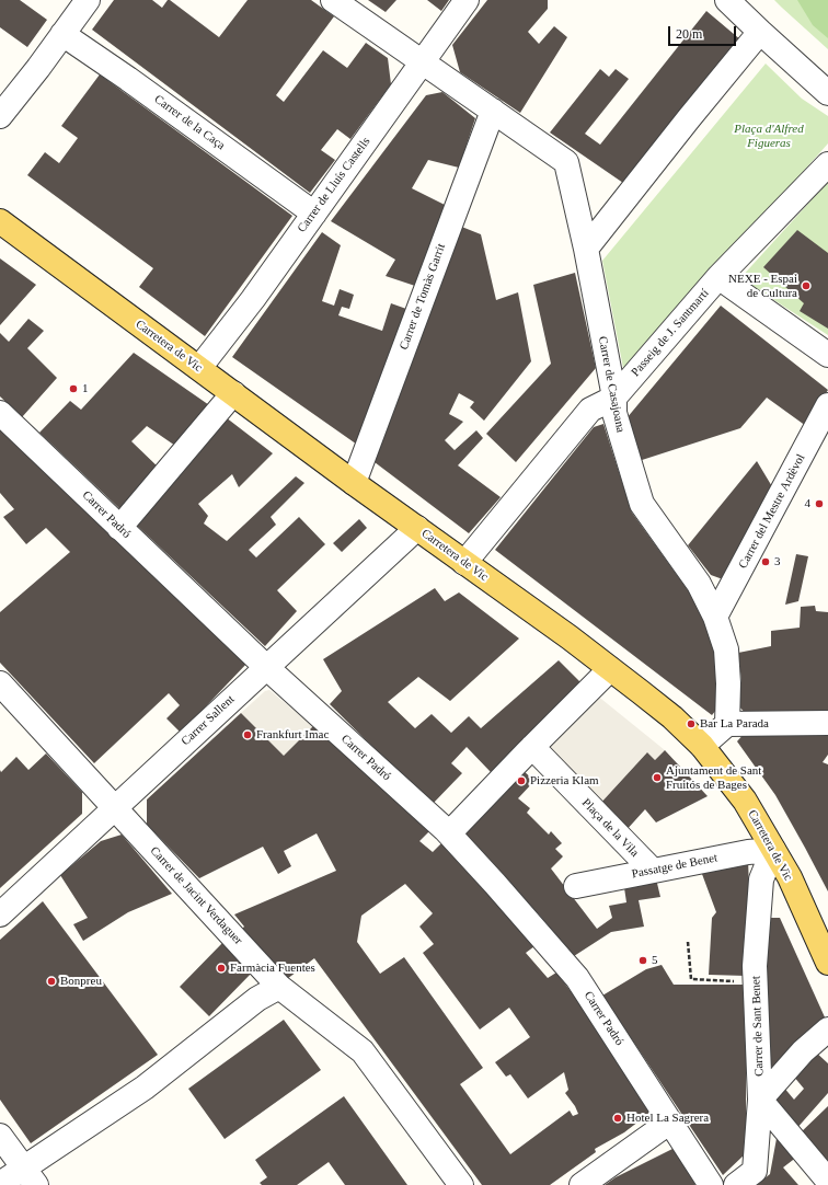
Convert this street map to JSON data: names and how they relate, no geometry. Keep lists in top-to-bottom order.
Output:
{
  "streets": {
    "main road": ["Carretera de Vic"],
    "street": [
      "Carrer de la Caça",
      "Carrer de Lluís Castells",
      "Carrer de Tomàs Garrit",
      "Passeig de J. Santmartí",
      "Carrer de Casajoana",
      "Carrer del Mestre Ardèvol",
      "Carrer Padró",
      "Carrer Sallent",
      "Plaça de la Vila",
      "Passatge de Benet",
      "Carrer de Jacint Verdaguer",
      "Carrer de Sant Benet"
    ]
  },
  "crossings": [
    ["Carrer de la Caça", "Carrer de Lluís Castells"],
    ["Carrer de Lluís Castells", "Carretera de Vic"],
    ["Carrer de Lluís Castells", "Carrer de Casajoana"],
    ["Carrer de Tomàs Garrit", "Carretera de Vic"],
    ["Carrer de Tomàs Garrit", "Carrer de Casajoana"],
    ["Passeig de J. Santmartí", "Carretera de Vic"],
    ["Passeig de J. Santmartí", "Carrer de Casajoana"],
    ["Carretera de Vic", "Carrer Sallent"],
    ["Carretera de Vic", "Passatge de Benet"],
    ["Carretera de Vic", "Carrer de Sant Benet"],
    ["Carrer de Casajoana", "Carrer del Mestre Ardèvol"],
    ["Carrer Padró", "Carrer Sallent"],
    ["Carrer Sallent", "Carrer de Jacint Verdaguer"],
    ["Plaça de la Vila", "Passatge de Benet"],
    ["Passatge de Benet", "Carrer de Sant Benet"]
  ],
  "parks": ["Plaça d'Alfred Figueras"],
  "places": [
    "NEXE - Espai de Cultura",
    "1",
    "4",
    "3",
    "Bar La Parada",
    "Frankfurt Imac",
    "Ajuntament de Sant Fruitós de Bages",
    "Pizzeria Klam",
    "5",
    "Farmàcia Fuentes",
    "Bonpreu",
    "Hotel La Sagrera"
  ],
  "scale_bar": "20 m"
}
